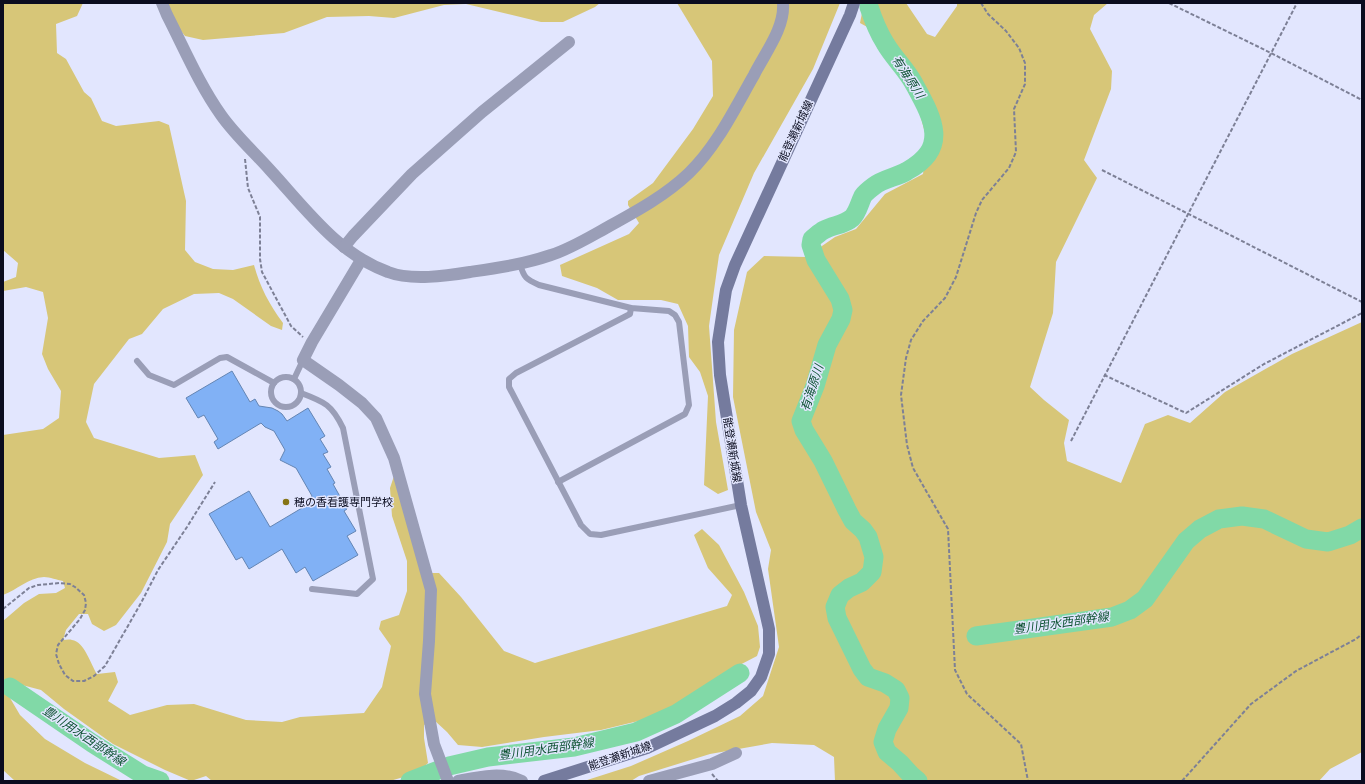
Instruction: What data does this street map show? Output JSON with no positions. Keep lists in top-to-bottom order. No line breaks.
{"streets":{"main road":["能登瀬新城線"]},"water":["有海原川","豊川用水西部幹線"],"places":["穂の香看護専門学校"]}
